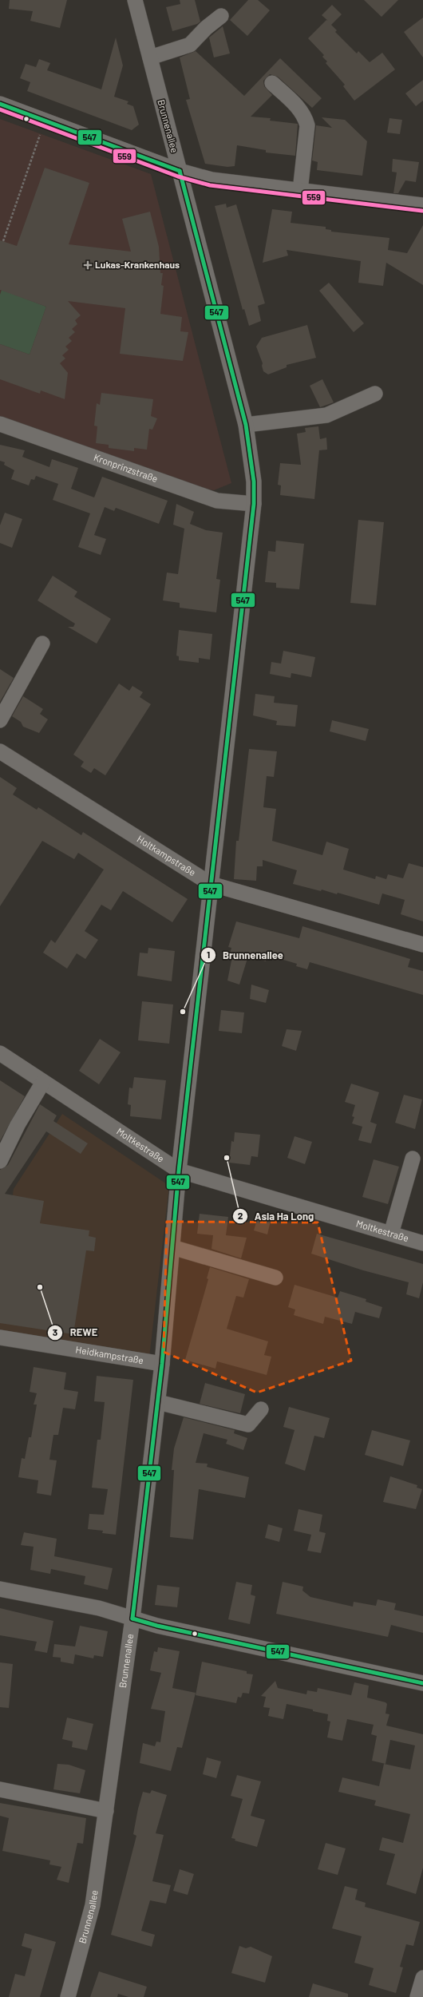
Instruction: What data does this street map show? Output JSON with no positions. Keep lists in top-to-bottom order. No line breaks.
{"streets":{"street":["Brunnenallee","Kronprinzstraße","Holtkampstraße","Moltkestraße","Heidkampstraße"]},"crossings":[["Brunnenallee","Kronprinzstraße"],["Brunnenallee","Holtkampstraße"],["Brunnenallee","Moltkestraße"],["Brunnenallee","Heidkampstraße"]],"places":{"health":["Lukas-Krankenhaus"],"other":["Brunnenallee","Asia Ha Long","REWE"]},"lines":["transit line 547","transit line 559"]}
